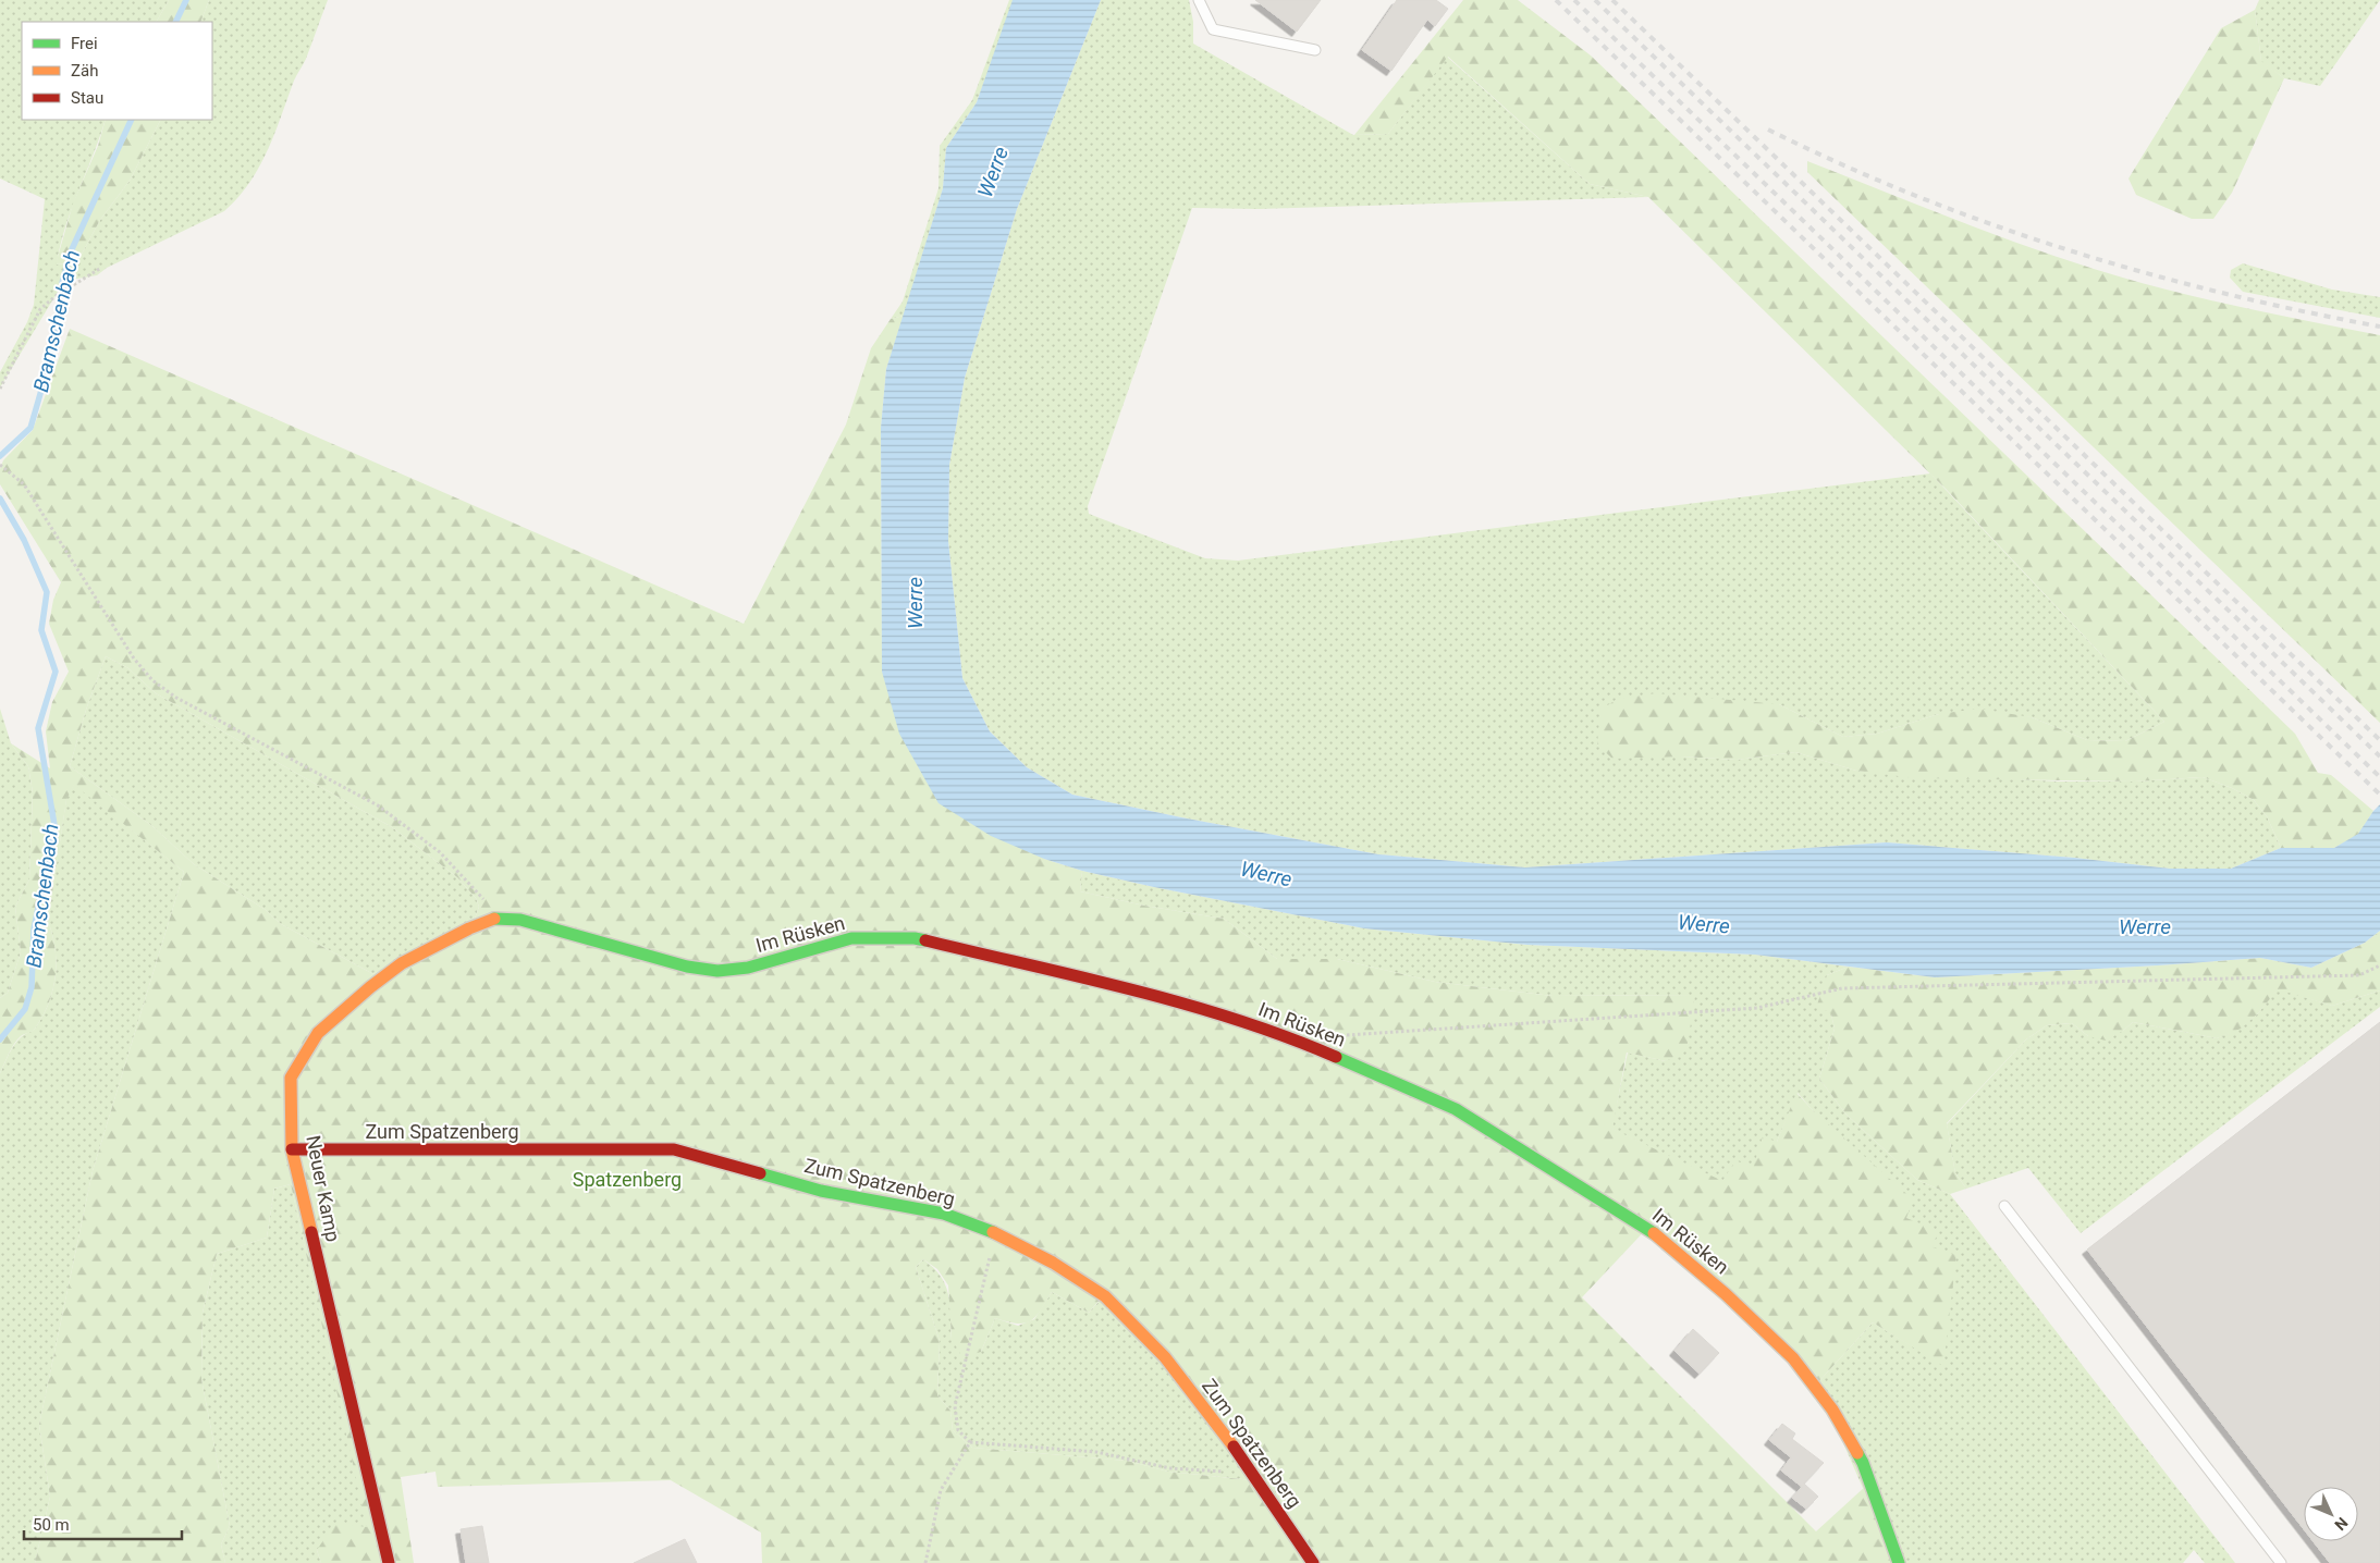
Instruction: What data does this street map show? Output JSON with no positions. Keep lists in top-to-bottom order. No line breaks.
{"streets":{"street":["Im Rüsken","Zum Spatzenberg","Neuer Kamp"]},"crossings":[["Im Rüsken","Neuer Kamp"],["Zum Spatzenberg","Neuer Kamp"]],"water":["Werre","Bramschenbach"],"parks":["Spatzenberg"],"legend":["Frei","Zäh","Stau"],"scale_bar":"50 m","north":"bottom right"}
